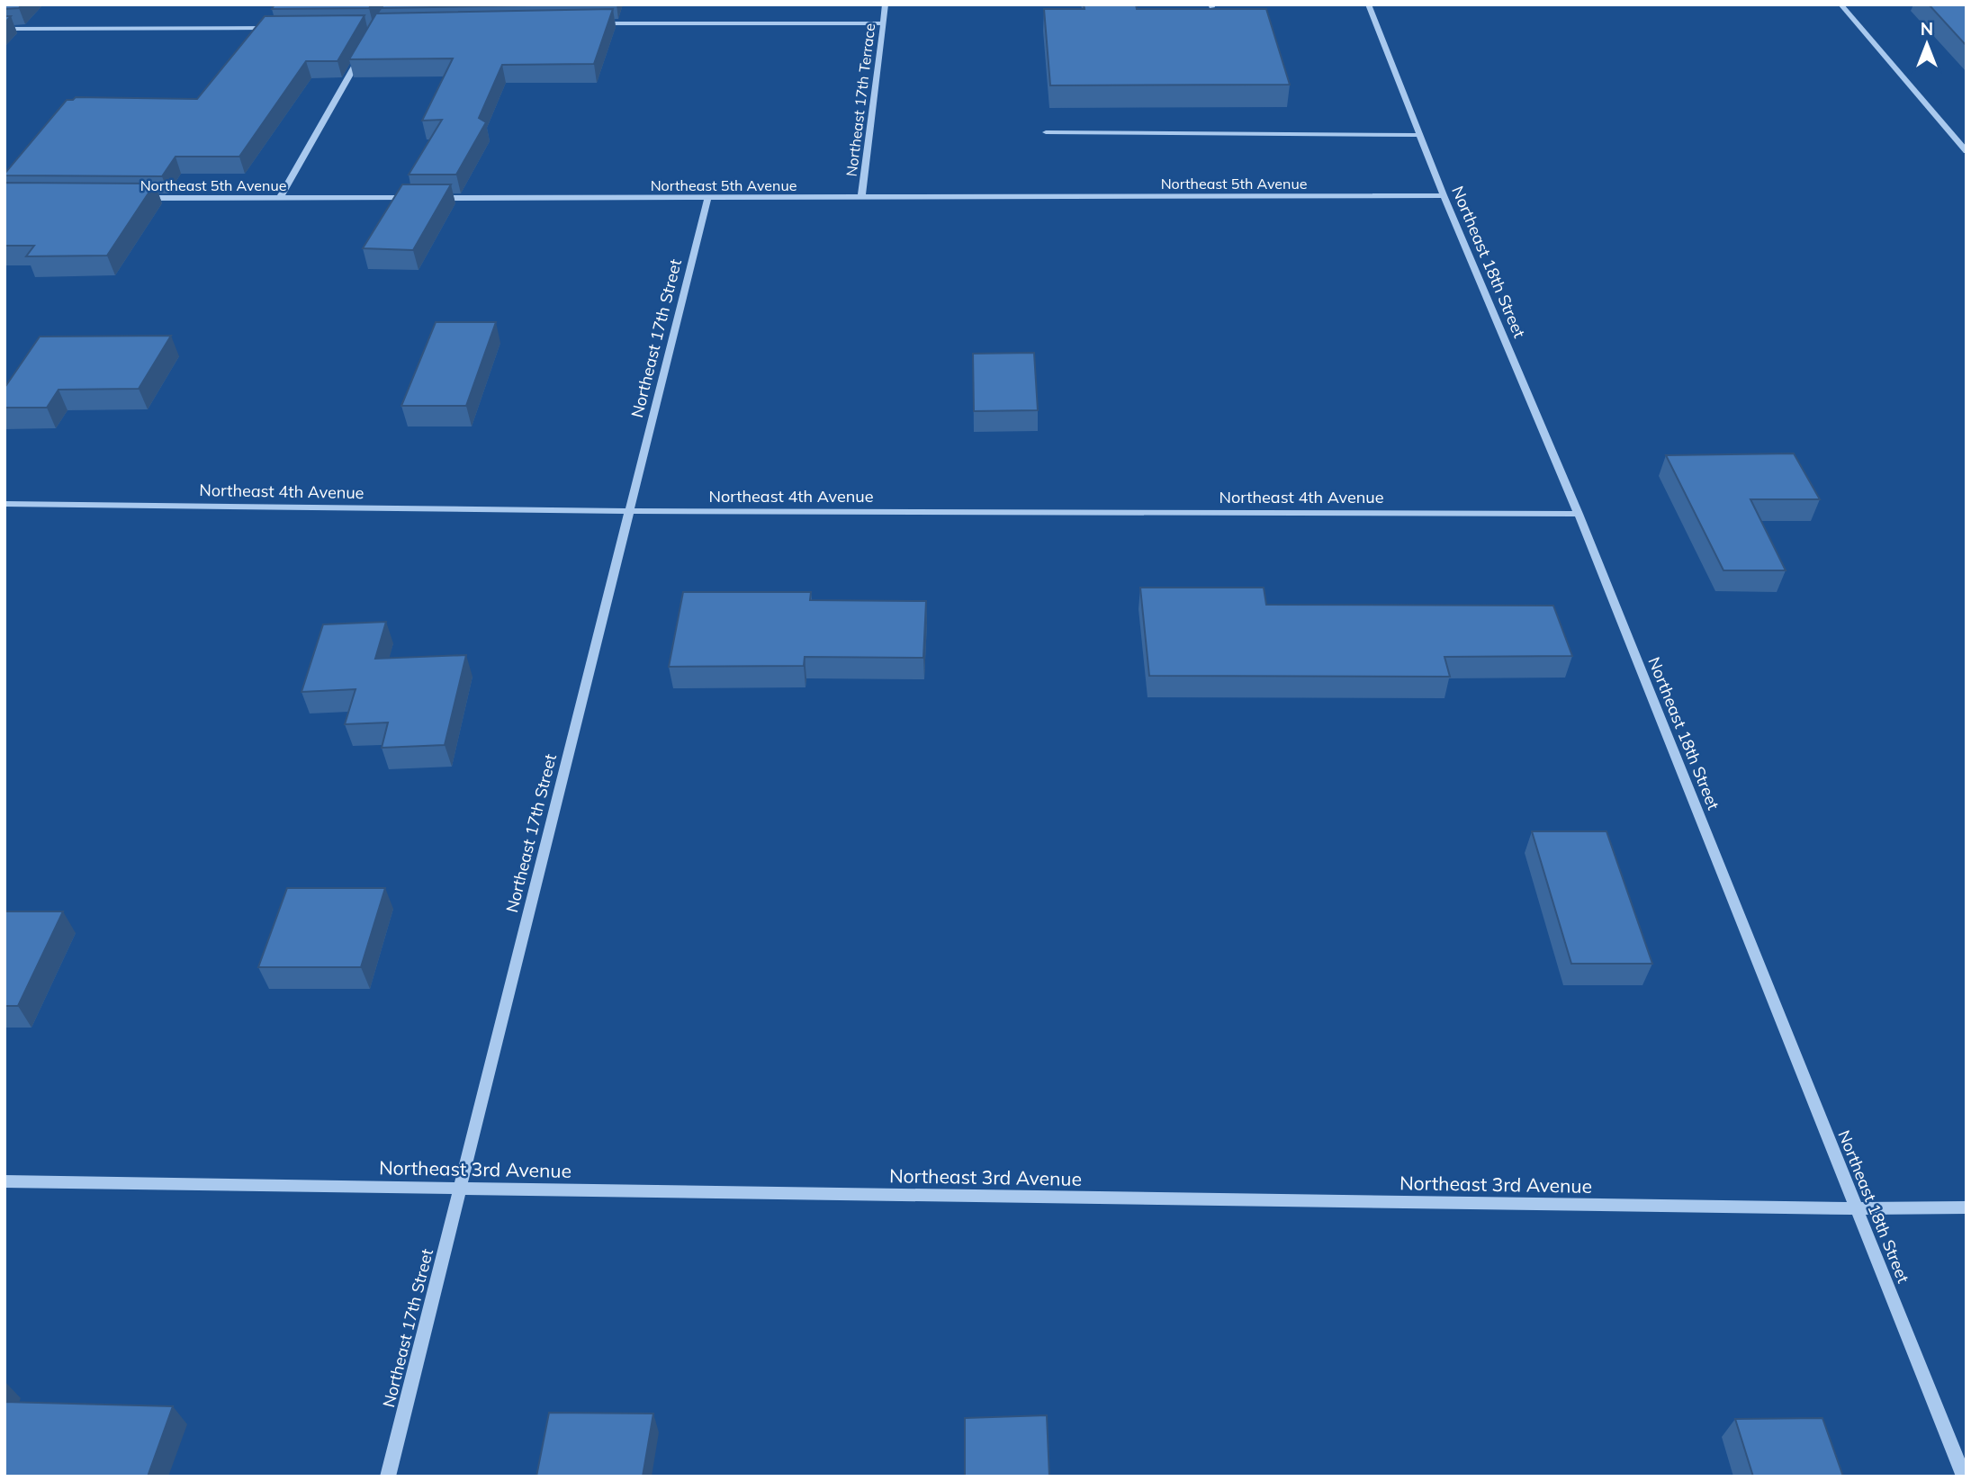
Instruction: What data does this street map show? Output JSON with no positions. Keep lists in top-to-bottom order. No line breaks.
{"streets":{"street":["Northeast 17th Terrace","Northeast 5th Avenue","Northeast 18th Street","Northeast 17th Street","Northeast 4th Avenue","Northeast 3rd Avenue"]},"crossings":[["Northeast 17th Terrace","Northeast 5th Avenue"],["Northeast 5th Avenue","Northeast 18th Street"],["Northeast 5th Avenue","Northeast 17th Street"],["Northeast 18th Street","Northeast 4th Avenue"],["Northeast 18th Street","Northeast 3rd Avenue"],["Northeast 17th Street","Northeast 4th Avenue"],["Northeast 17th Street","Northeast 3rd Avenue"]],"north":"top"}
